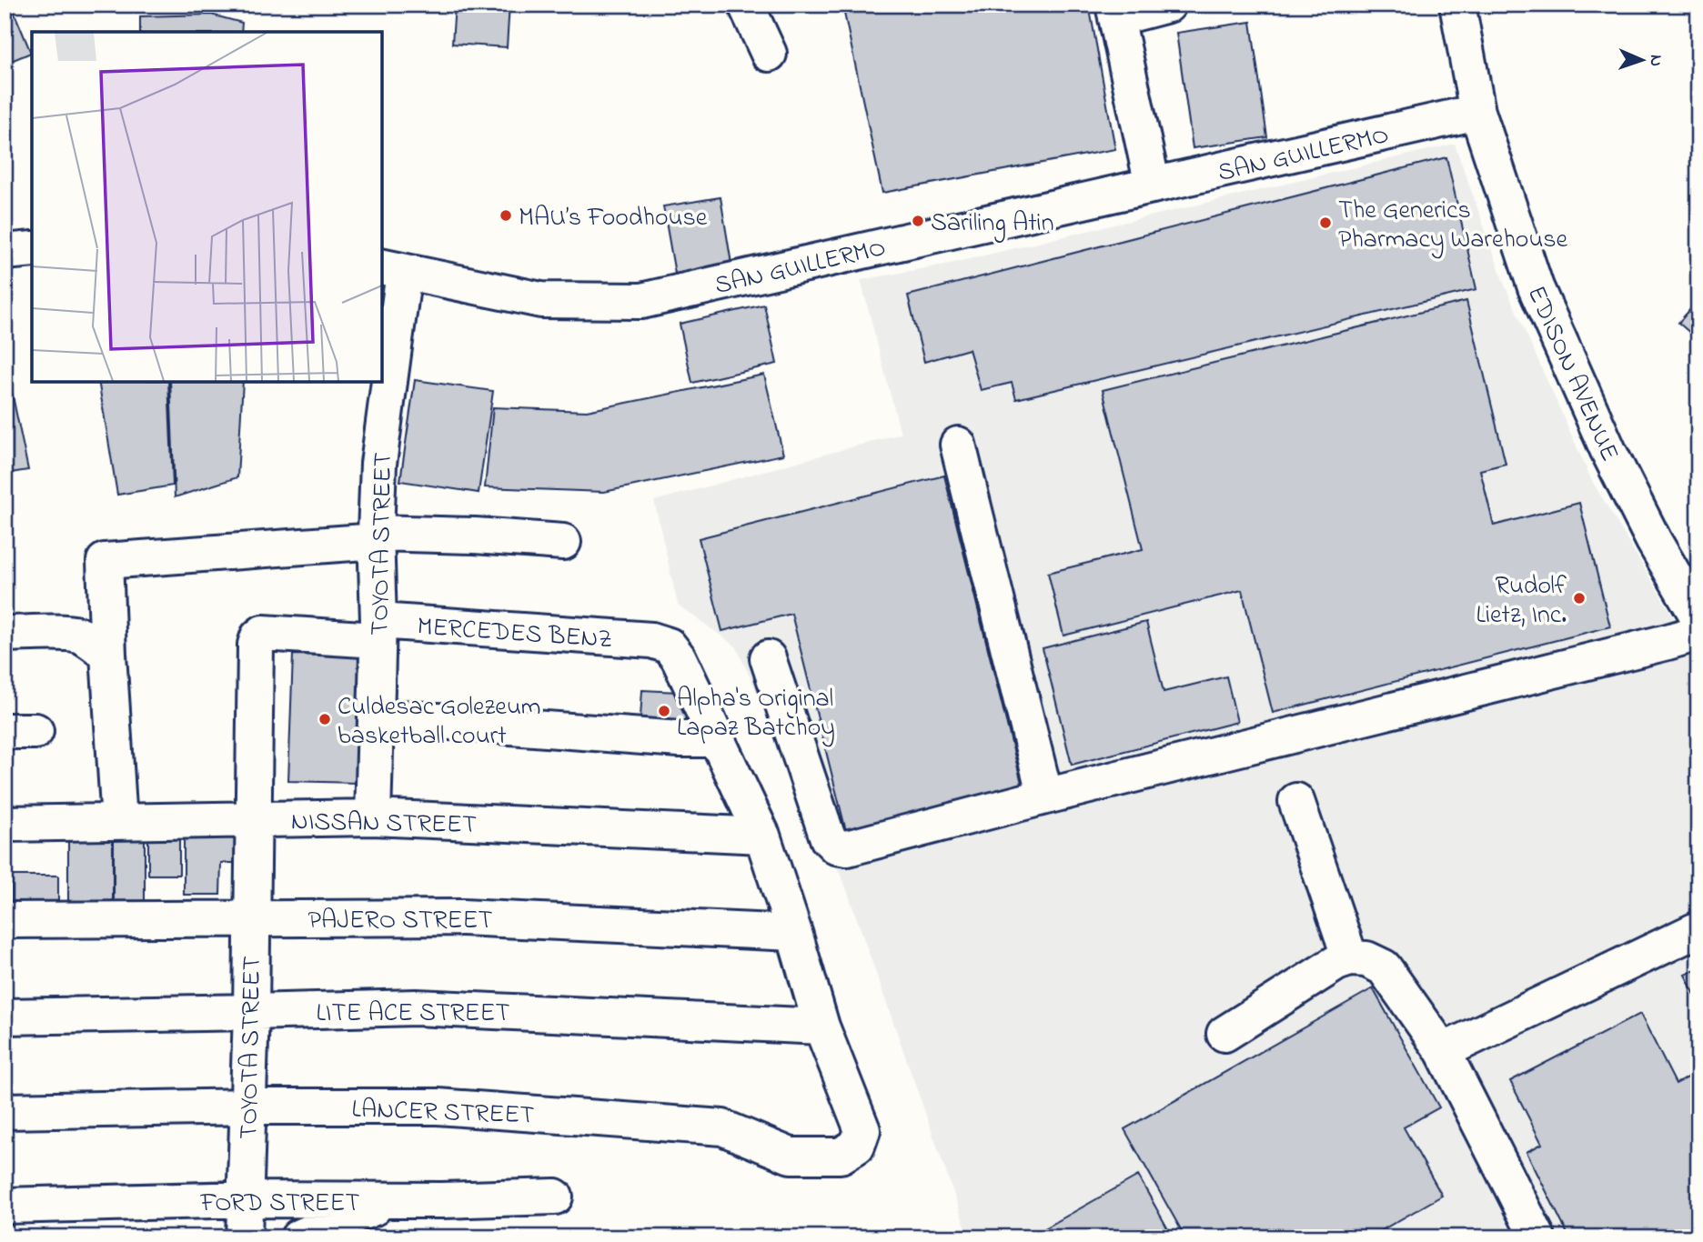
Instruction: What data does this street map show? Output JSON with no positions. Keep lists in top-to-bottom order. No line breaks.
{"streets":{"street":["SAN GUILLERMO","EDISON AVENUE","TOYOTA STREET","MERCEDES BENZ","NISSAN STREET","PAJERO STREET","LITE ACE STREET","LANCER STREET","FORD STREET"]},"crossings":[["SAN GUILLERMO","EDISON AVENUE"],["SAN GUILLERMO","TOYOTA STREET"],["TOYOTA STREET","MERCEDES BENZ"],["TOYOTA STREET","NISSAN STREET"],["TOYOTA STREET","PAJERO STREET"],["TOYOTA STREET","LITE ACE STREET"],["TOYOTA STREET","LANCER STREET"],["TOYOTA STREET","FORD STREET"],["MERCEDES BENZ","NISSAN STREET"],["LITE ACE STREET","LANCER STREET"]],"places":["MAU’s Foodhouse","Sariling Atin","The Generics Pharmacy Warehouse","Rudolf Lietz, Inc.","Alpha's Original Lapaz Batchoy","Culdesac Golezeum basketball court"],"north":"right"}
